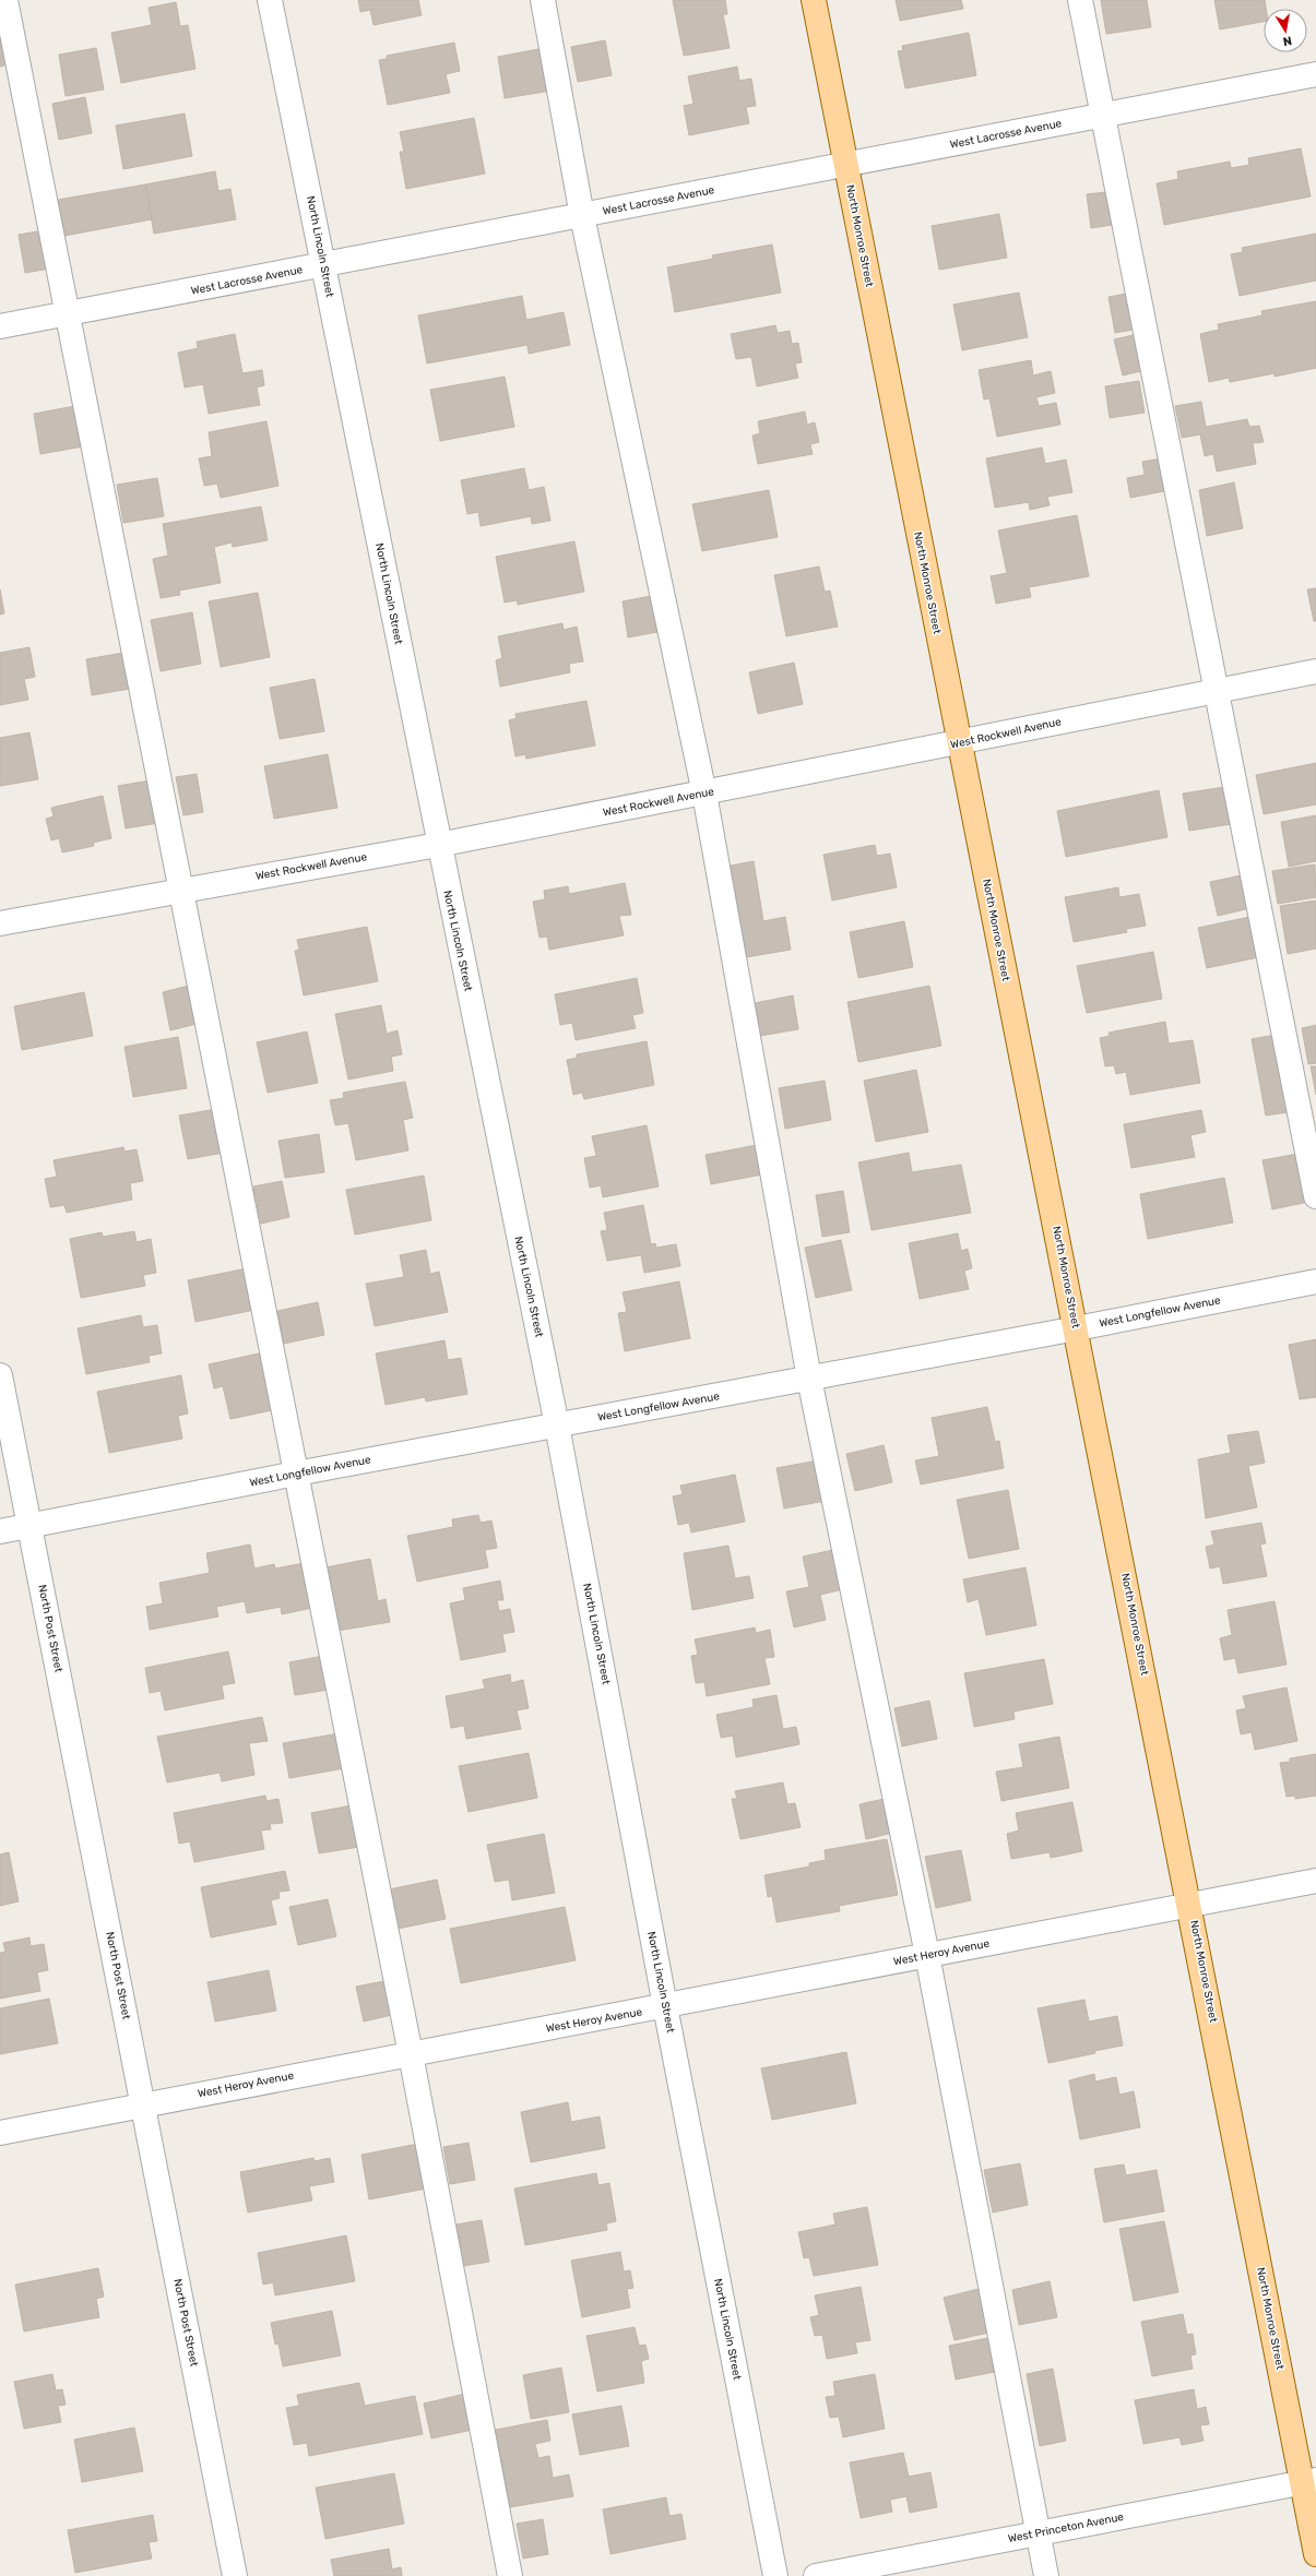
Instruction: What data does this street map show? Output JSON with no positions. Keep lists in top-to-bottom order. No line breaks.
{"streets":{"main road":["North Monroe Street"],"street":["West Lacrosse Avenue","North Lincoln Street","West Rockwell Avenue","West Longfellow Avenue","North Post Street","West Heroy Avenue","West Princeton Avenue"]},"crossings":[["West Lacrosse Avenue","North Monroe Street"],["West Lacrosse Avenue","North Lincoln Street"],["North Monroe Street","West Rockwell Avenue"],["North Monroe Street","West Longfellow Avenue"],["North Monroe Street","West Heroy Avenue"],["North Monroe Street","West Princeton Avenue"],["North Lincoln Street","West Rockwell Avenue"],["North Lincoln Street","West Longfellow Avenue"],["North Lincoln Street","West Heroy Avenue"],["West Longfellow Avenue","North Post Street"],["North Post Street","West Heroy Avenue"]],"north":"bottom"}
